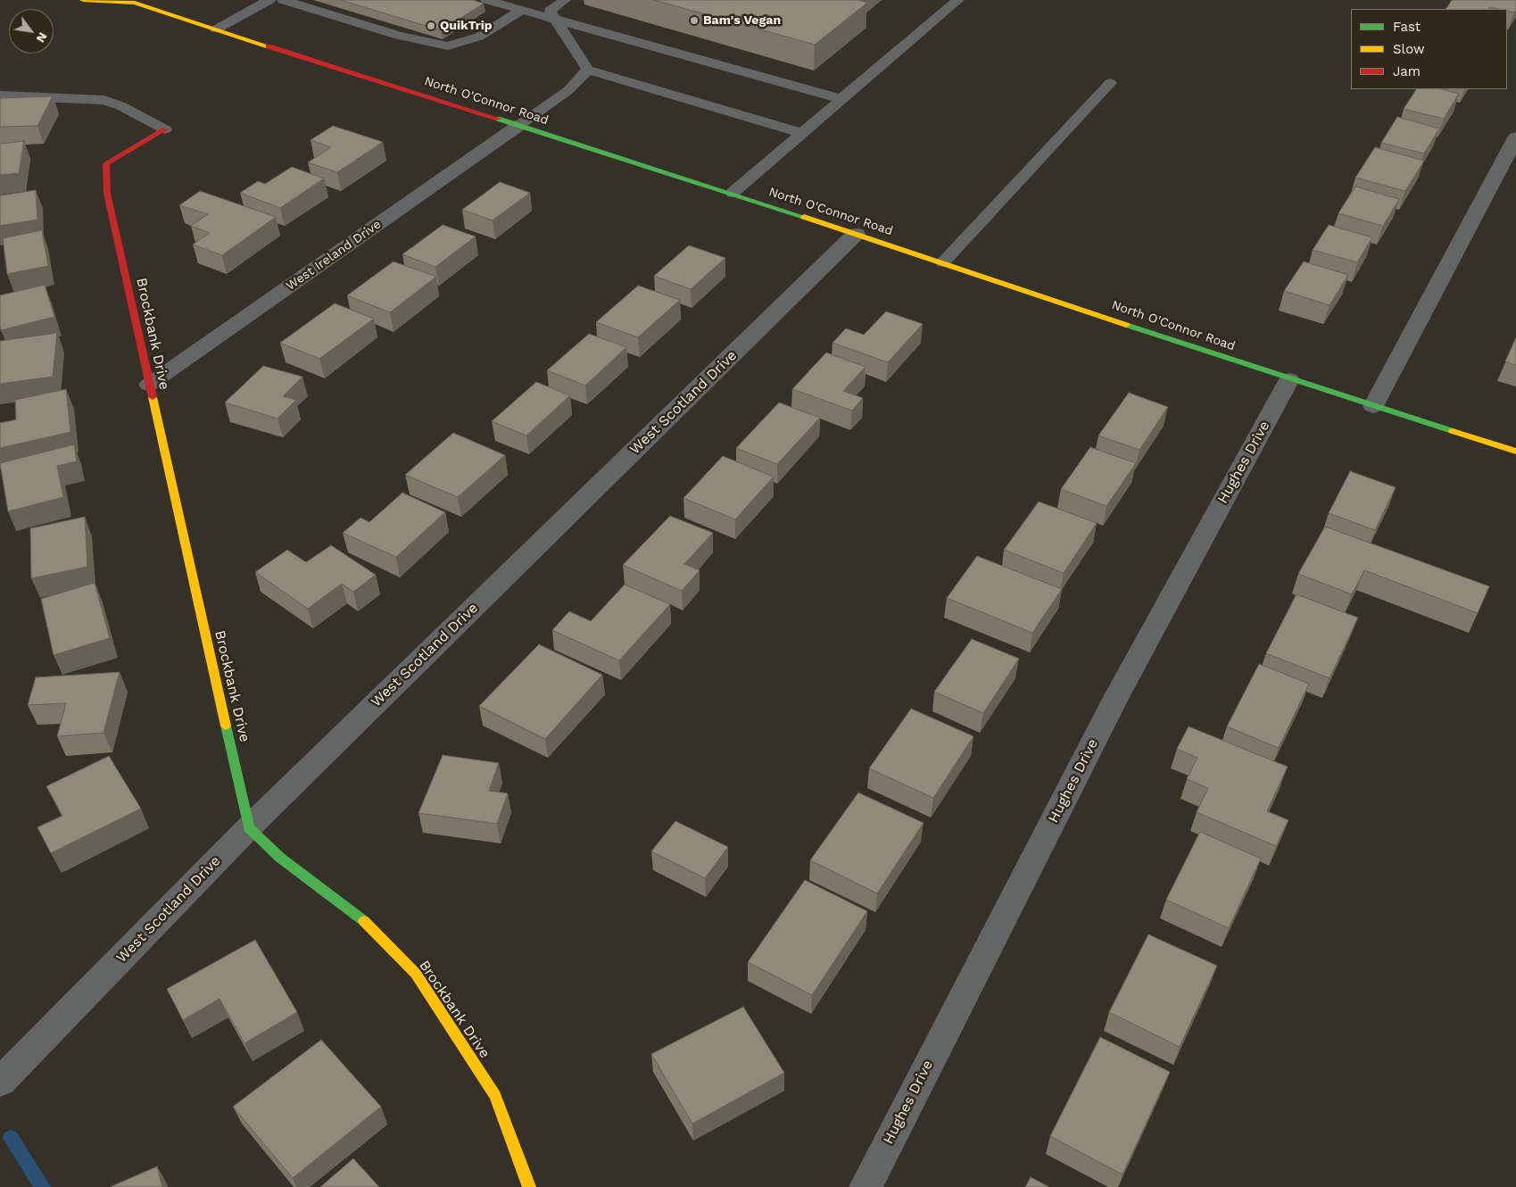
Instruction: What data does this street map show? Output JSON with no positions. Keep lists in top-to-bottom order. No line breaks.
{"streets":{"main road":["North O'Connor Road","Brockbank Drive"],"street":["West Ireland Drive","West Scotland Drive","Hughes Drive"]},"crossings":[["North O'Connor Road","West Ireland Drive"],["North O'Connor Road","West Scotland Drive"],["North O'Connor Road","Hughes Drive"],["West Ireland Drive","Brockbank Drive"],["Brockbank Drive","West Scotland Drive"]],"places":["Bam's Vegan","QuikTrip"],"legend":["Fast","Slow","Jam"],"north":"bottom right"}
